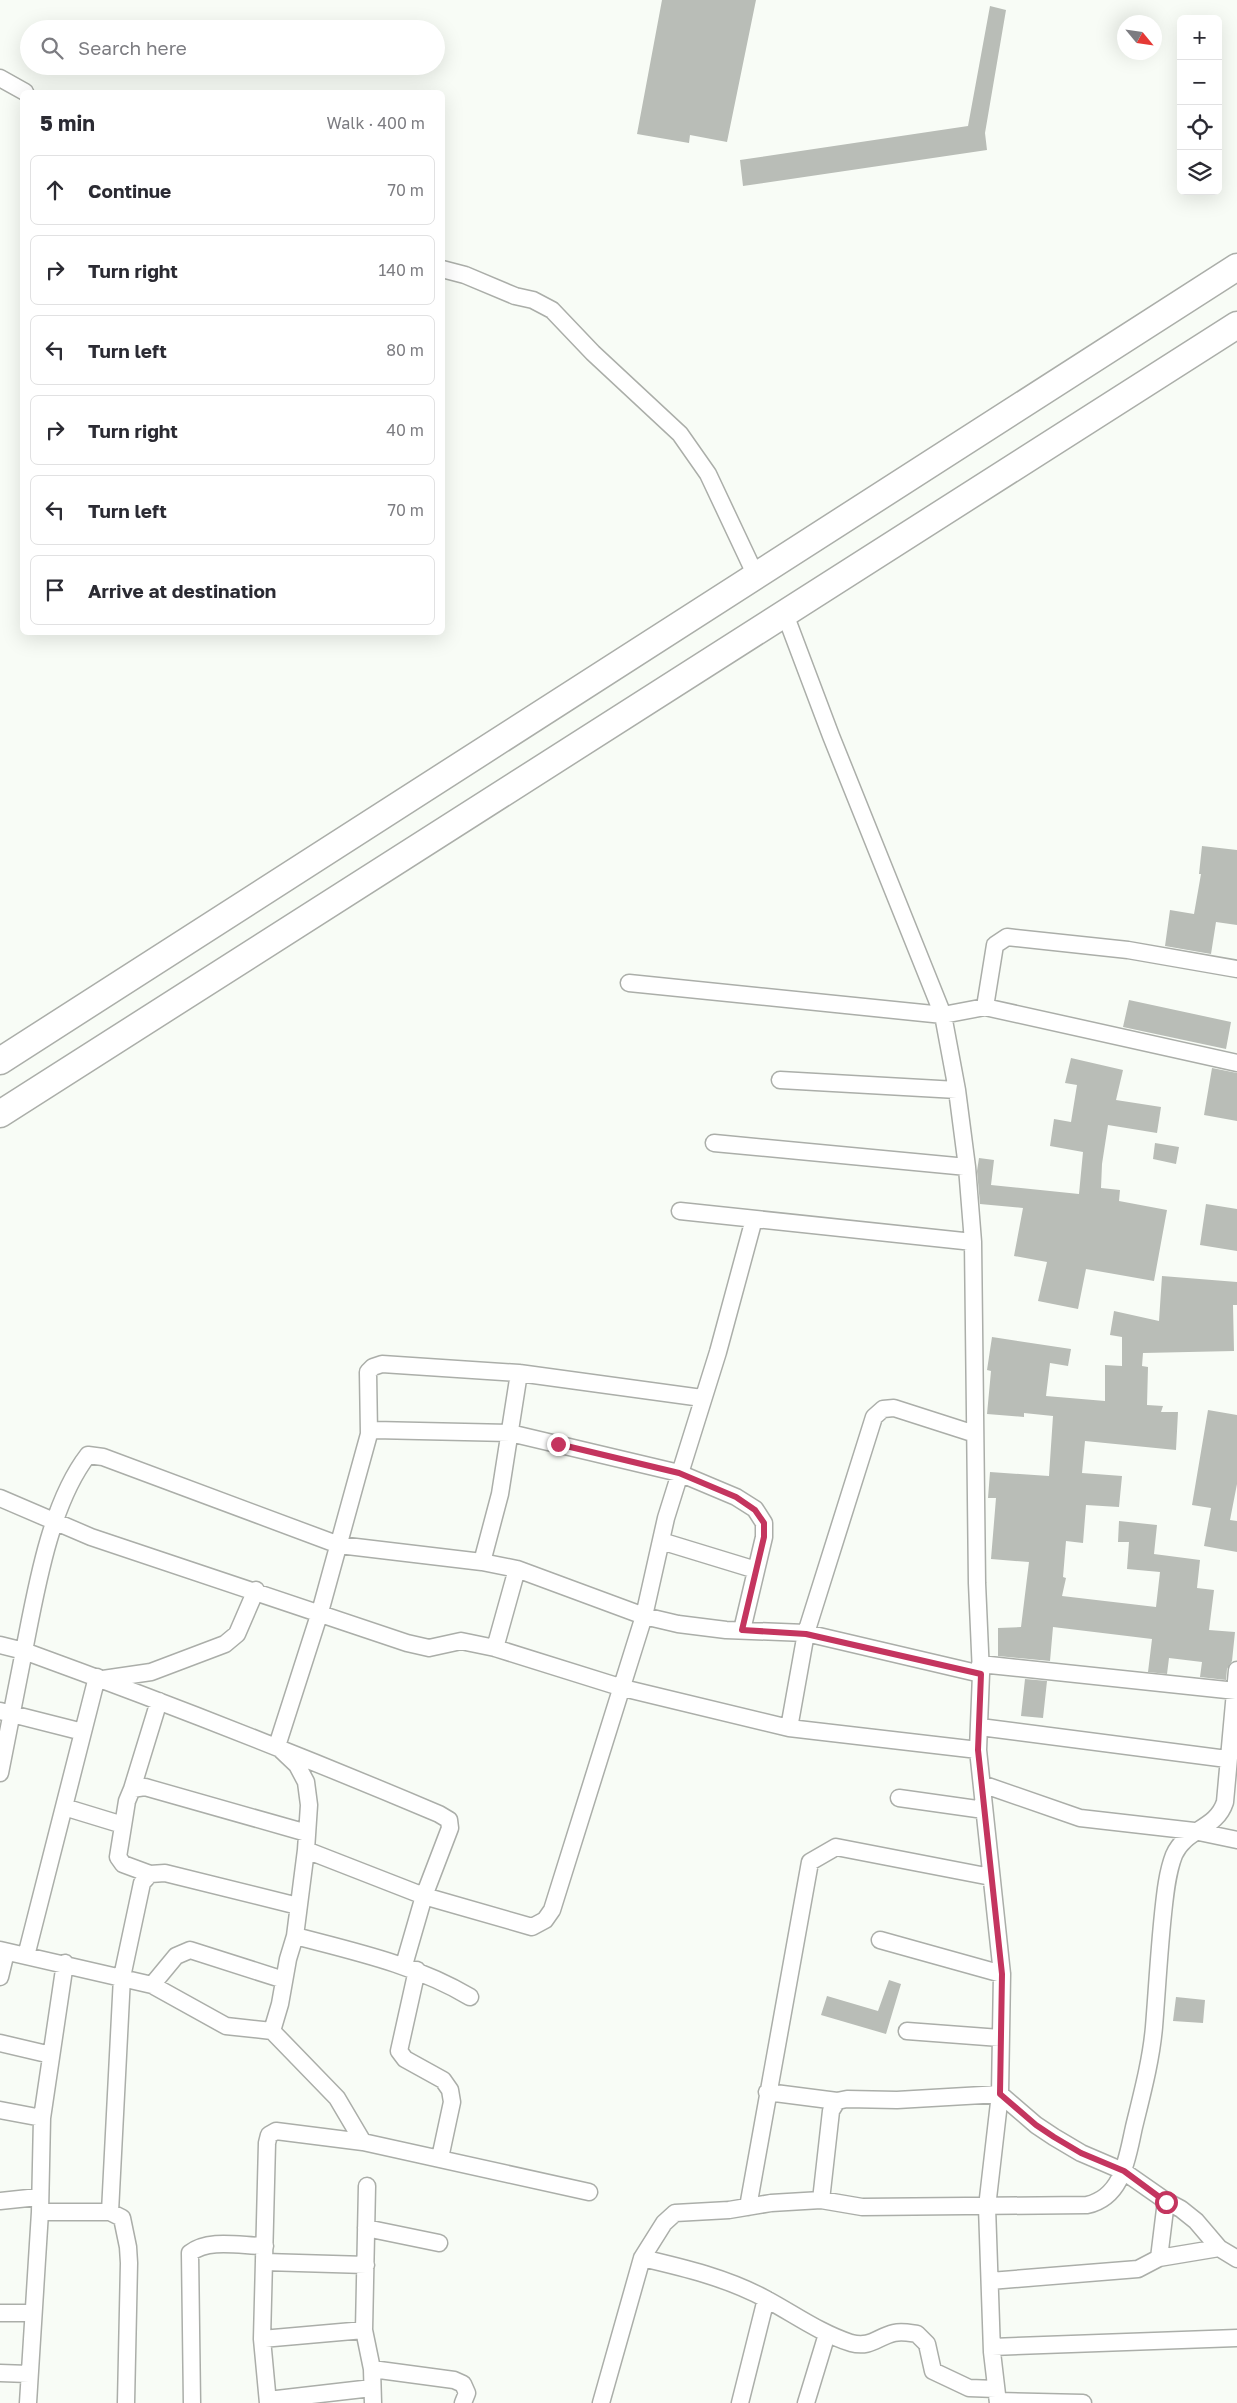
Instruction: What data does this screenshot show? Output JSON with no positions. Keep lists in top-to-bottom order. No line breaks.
{"north":"bottom right","page":{"map_buttons":["+","−"],"search":"Search here","heading":["5 min","Walk · 400 m"],"list":[["Continue","70 m"],["Turn right","140 m"],["Turn left","80 m"],["Turn right","40 m"],["Turn left","70 m"],"Arrive at destination"]}}
